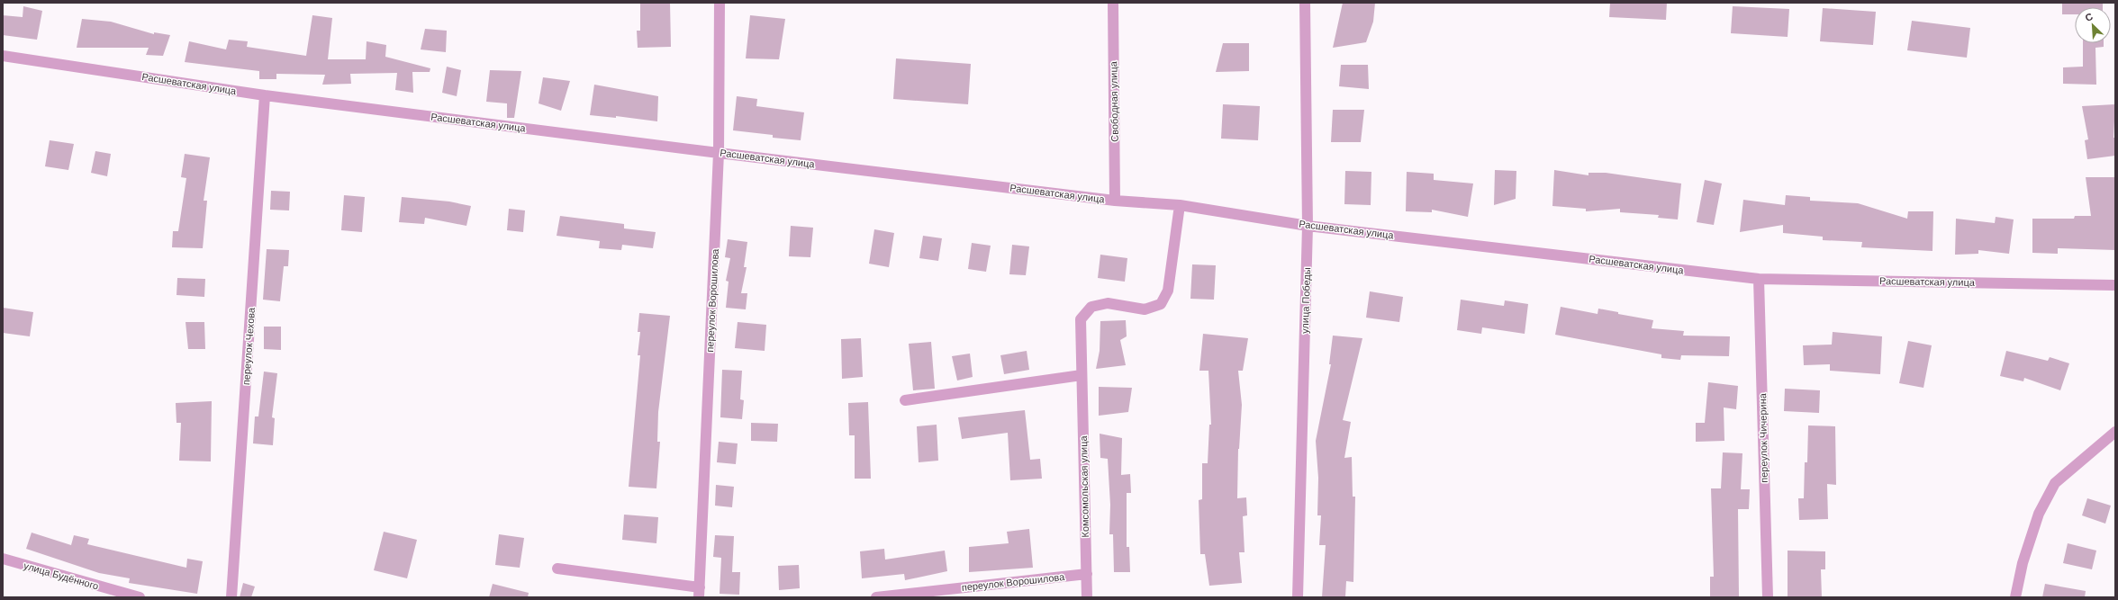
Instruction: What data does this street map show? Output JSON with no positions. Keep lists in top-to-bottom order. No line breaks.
{"streets":{"street":["Расшеватская улица","Свободная улица","переулок Ворошилова","улица Победы","переулок Чехова","переулок Чичерина","Комсомольская улица","улица Будённого"]},"crossings":[["Расшеватская улица","Свободная улица"],["Расшеватская улица","переулок Ворошилова"],["Расшеватская улица","улица Победы"],["Расшеватская улица","переулок Чехова"],["Расшеватская улица","переулок Чичерина"],["Расшеватская улица","Комсомольская улица"],["переулок Ворошилова","Комсомольская улица"]],"north":"top left"}
